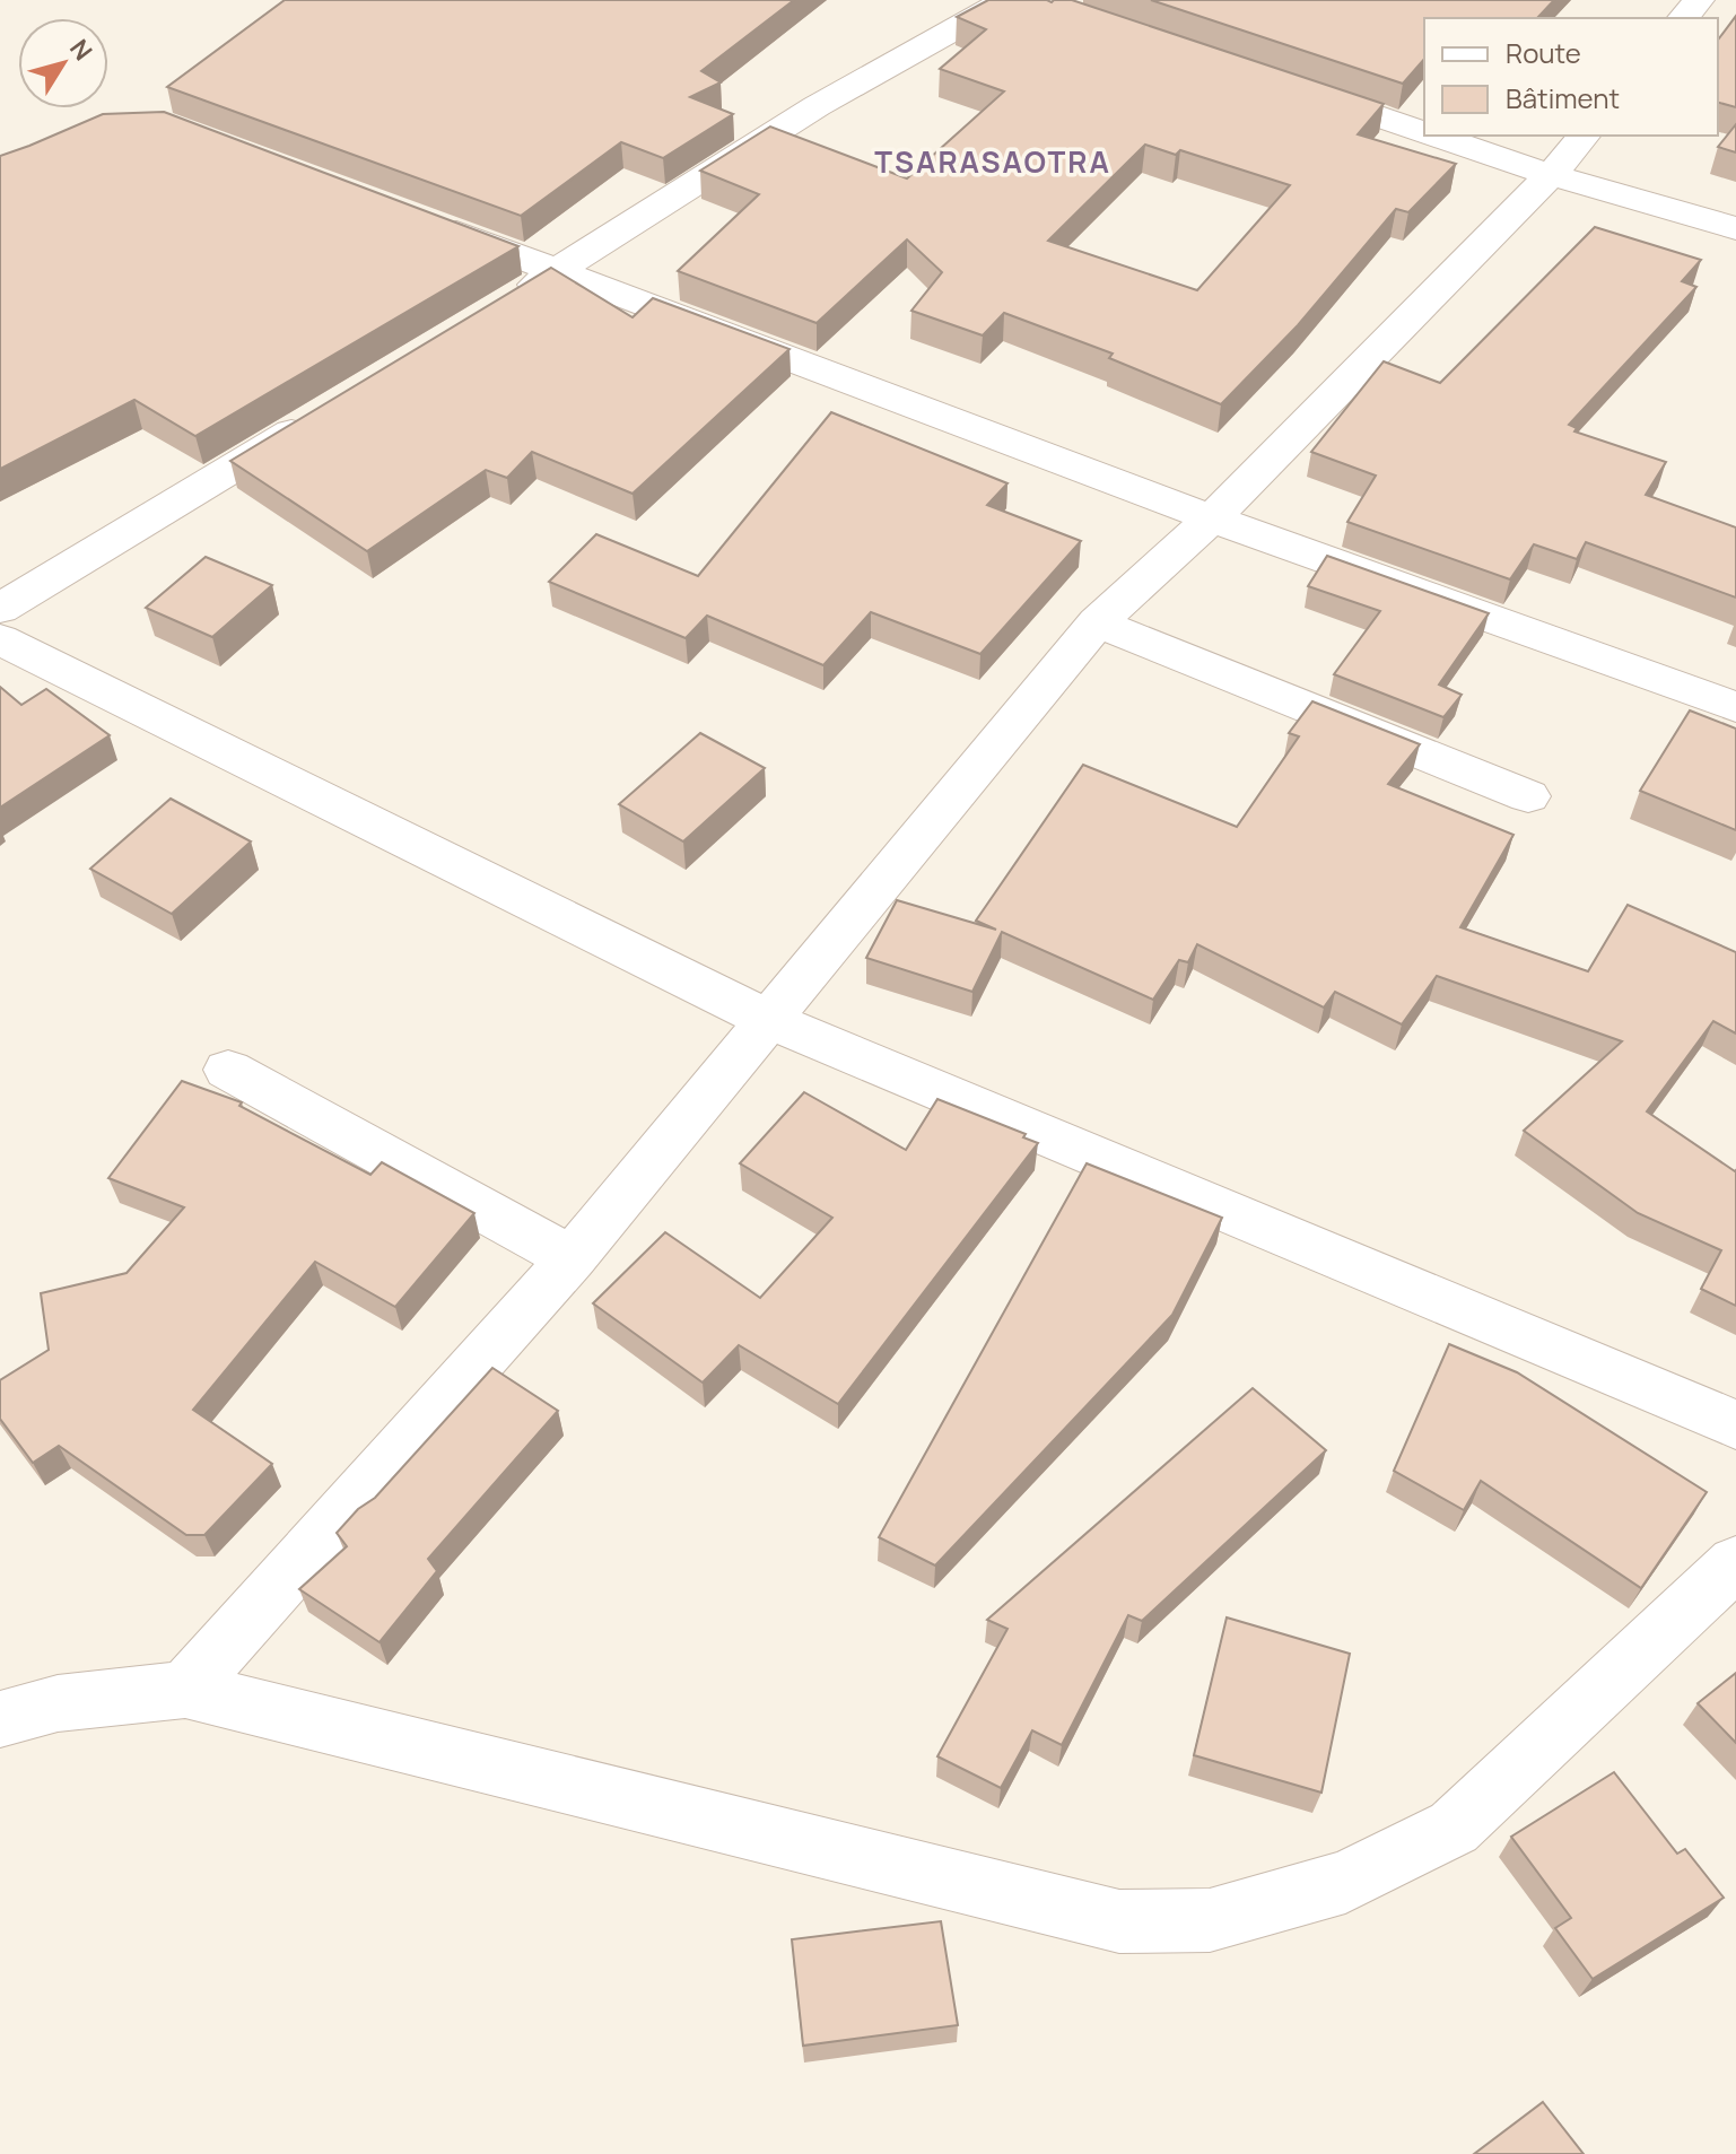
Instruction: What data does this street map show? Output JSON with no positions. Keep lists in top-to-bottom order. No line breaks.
{"districts":["TSARASAOTRA"],"legend":["Route","Bâtiment"],"north":"top right"}
